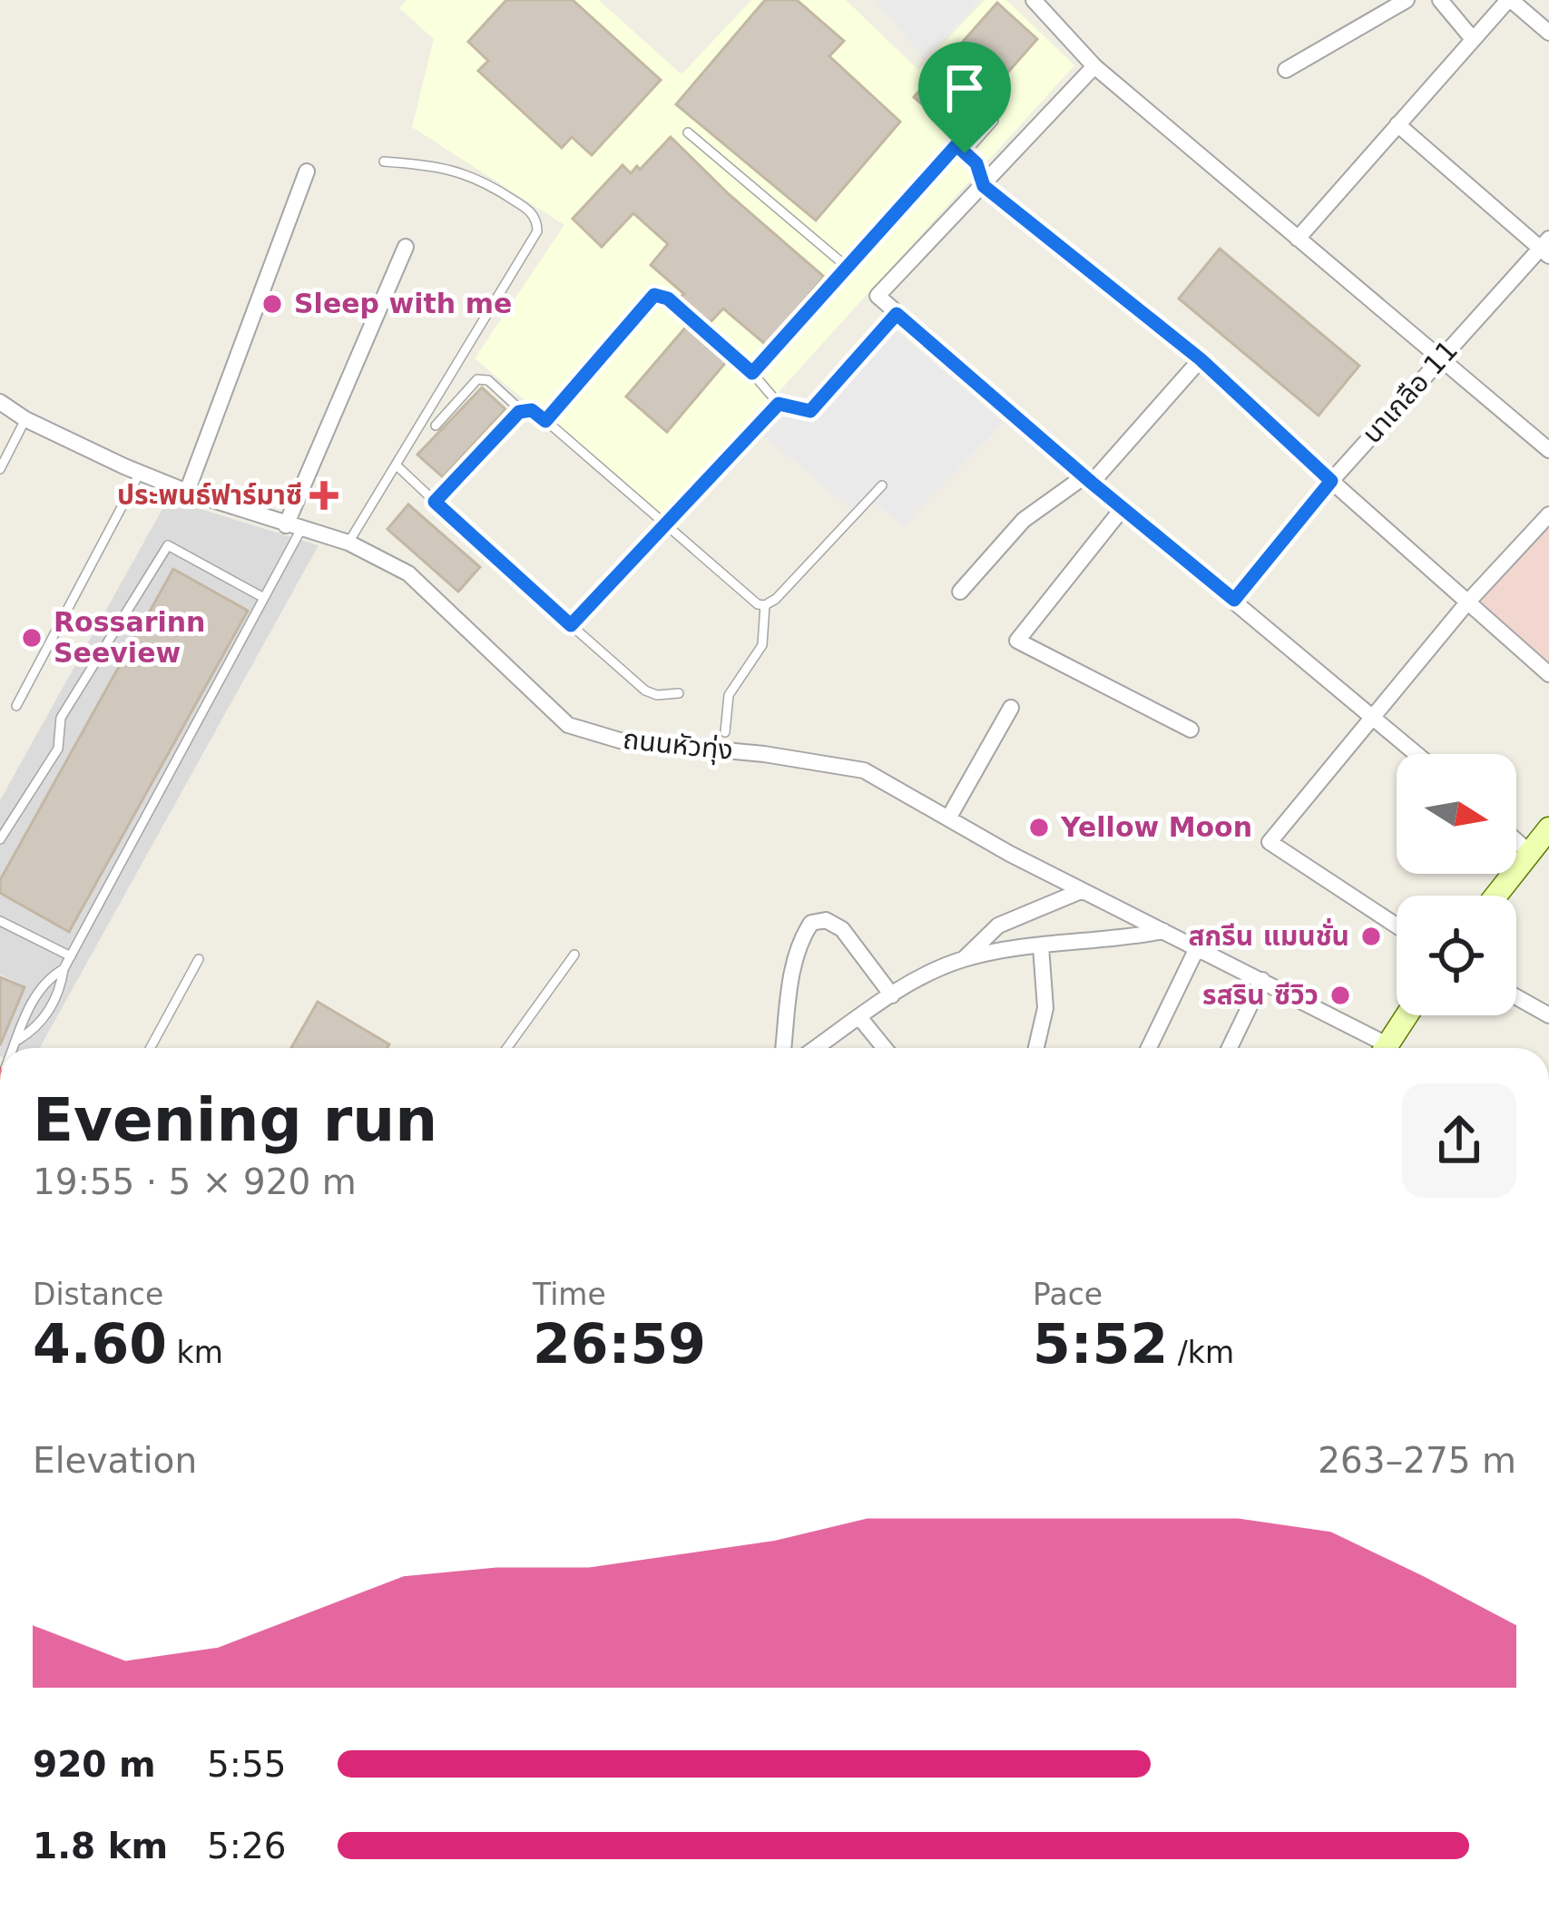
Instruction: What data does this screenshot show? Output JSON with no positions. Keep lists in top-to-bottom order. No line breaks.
{"streets":{"street":["นาเกลือ 11","ถนนหัวทุ่ง"]},"places":{"other":["Sleep with me","Rossarinn Seeview","Yellow Moon","สกรีน แมนชั่น","รสริน ซีวิว"],"health":["ประพนธ์ฟาร์มาซี"]},"north":"right","page":{"heading":["Evening run","19:55 · 5 × 920 m"],"stats":[["Distance","4.60 km"],["Time","26:59"],["Pace","5:52 /km"]],"chart":["Elevation","263–275 m"],"list":[{"name":"920 m","note":"5:55"},{"name":"1.8 km","note":"5:26"}]}}
